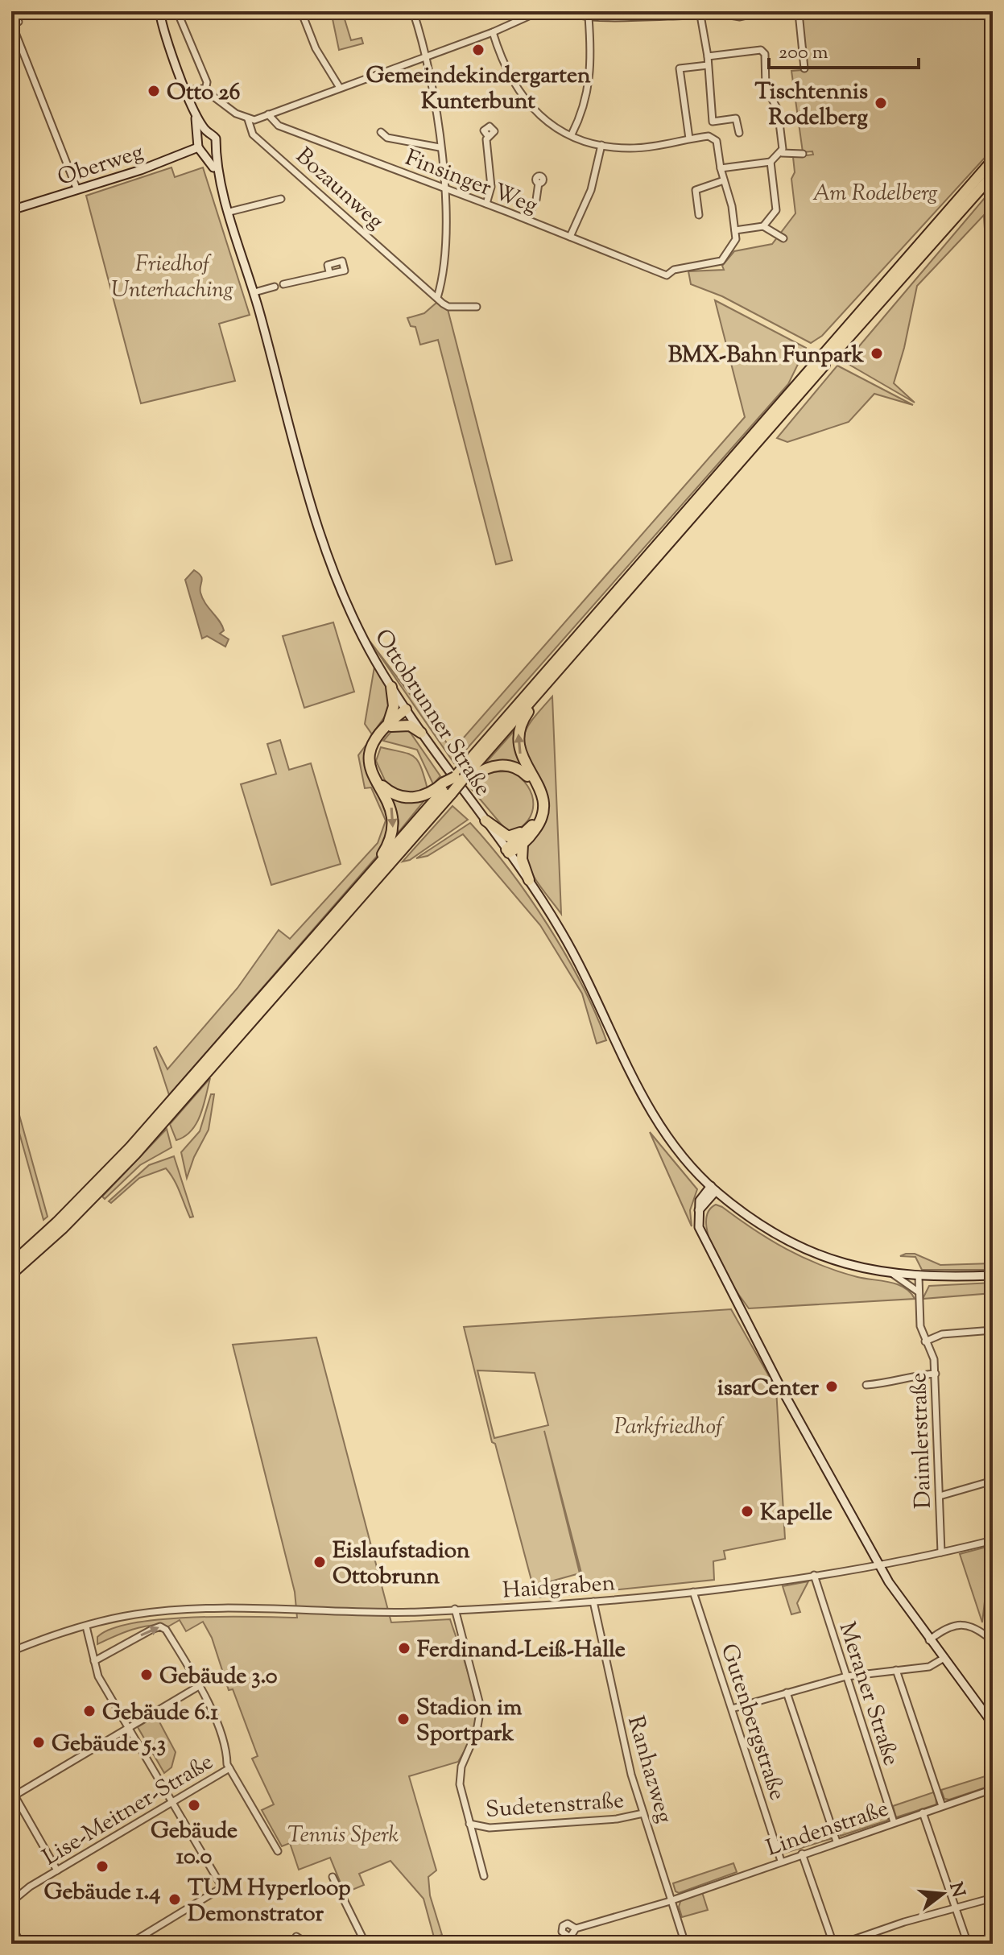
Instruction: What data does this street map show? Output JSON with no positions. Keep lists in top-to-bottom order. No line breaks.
{"streets":{"main road":["Oberweg","Ottobrunner Straße"],"street":["Finsinger Weg","Bozaunweg","Daimlerstraße","Haidgraben","Meraner Straße","Gutenbergstraße","Ranhazweg","Sudetenstraße","Lise-Meitner-Straße","Lindenstraße"]},"crossings":[["Oberweg","Ottobrunner Straße"],["Ottobrunner Straße","Daimlerstraße"],["Daimlerstraße","Haidgraben"],["Haidgraben","Meraner Straße"],["Haidgraben","Gutenbergstraße"],["Haidgraben","Ranhazweg"],["Meraner Straße","Lindenstraße"],["Gutenbergstraße","Lindenstraße"],["Ranhazweg","Sudetenstraße"],["Ranhazweg","Lindenstraße"]],"parks":["Am Rodelberg","Friedhof Unterhaching","Parkfriedhof","Tennis Sperk"],"places":["Gemeindekindergarten Kunterbunt","Otto 26","Tischtennis Rodelberg","BMX-Bahn Funpark","isarCenter","Kapelle","Eislaufstadion Ottobrunn","Ferdinand-Leiß-Halle","Gebäude 3.0","Gebäude 6.1","Stadion im Sportpark","Gebäude 5.3","Gebäude 10.0","Gebäude 1.4","TUM Hyperloop Demonstrator"],"scale_bar":"200 m","north":"right"}
